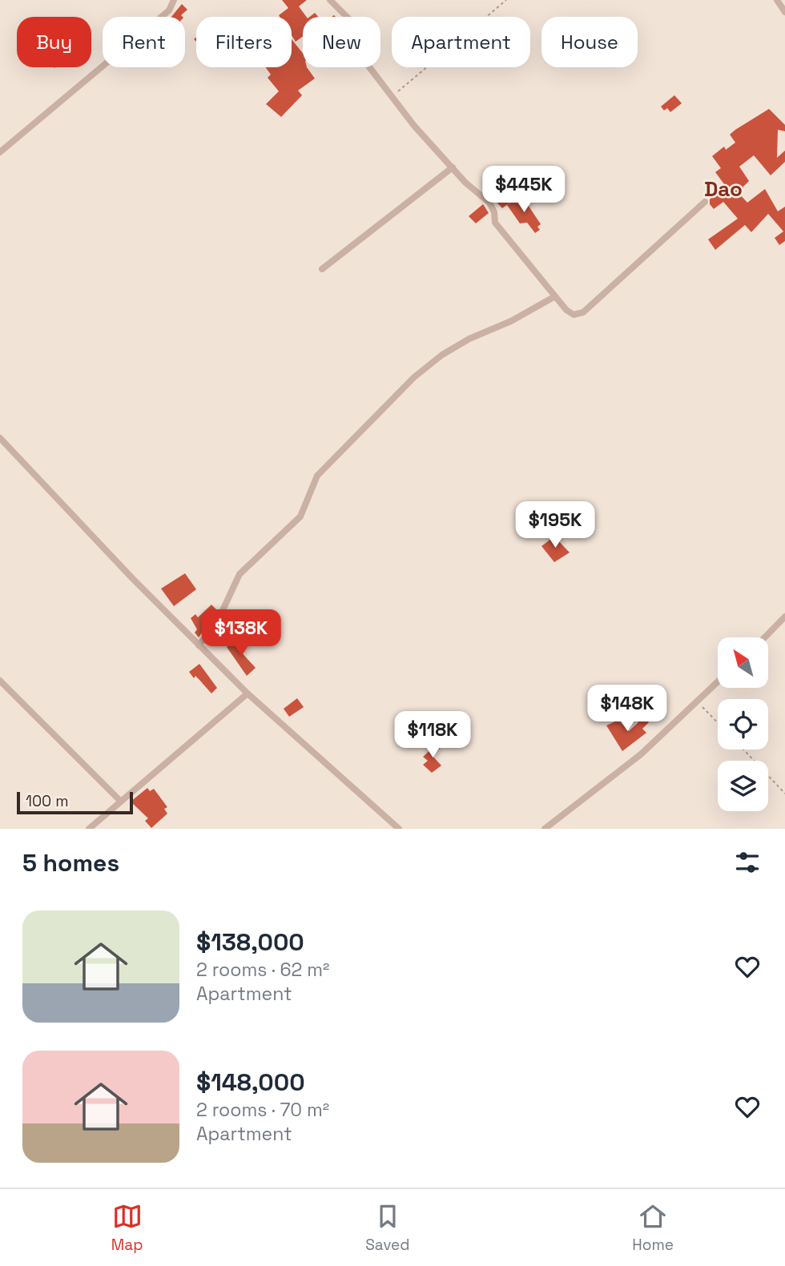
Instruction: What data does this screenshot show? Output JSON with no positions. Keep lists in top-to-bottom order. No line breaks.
{"districts":["Dao"],"scale_bar":"100 m","north":"top left","page":{"chip":["Buy","Rent","Filters","New","Apartment","House"],"price":["$445K","$195K","$138K","$148K","$118K"],"scale":"100 m","heading":"5 homes","list":[{"name":"$138,000","note":"2 rooms · 62 m² · Apartment"},{"name":"$148,000","note":"2 rooms · 70 m² · Apartment"}],"tabs":["Map","Saved","Home"]}}
